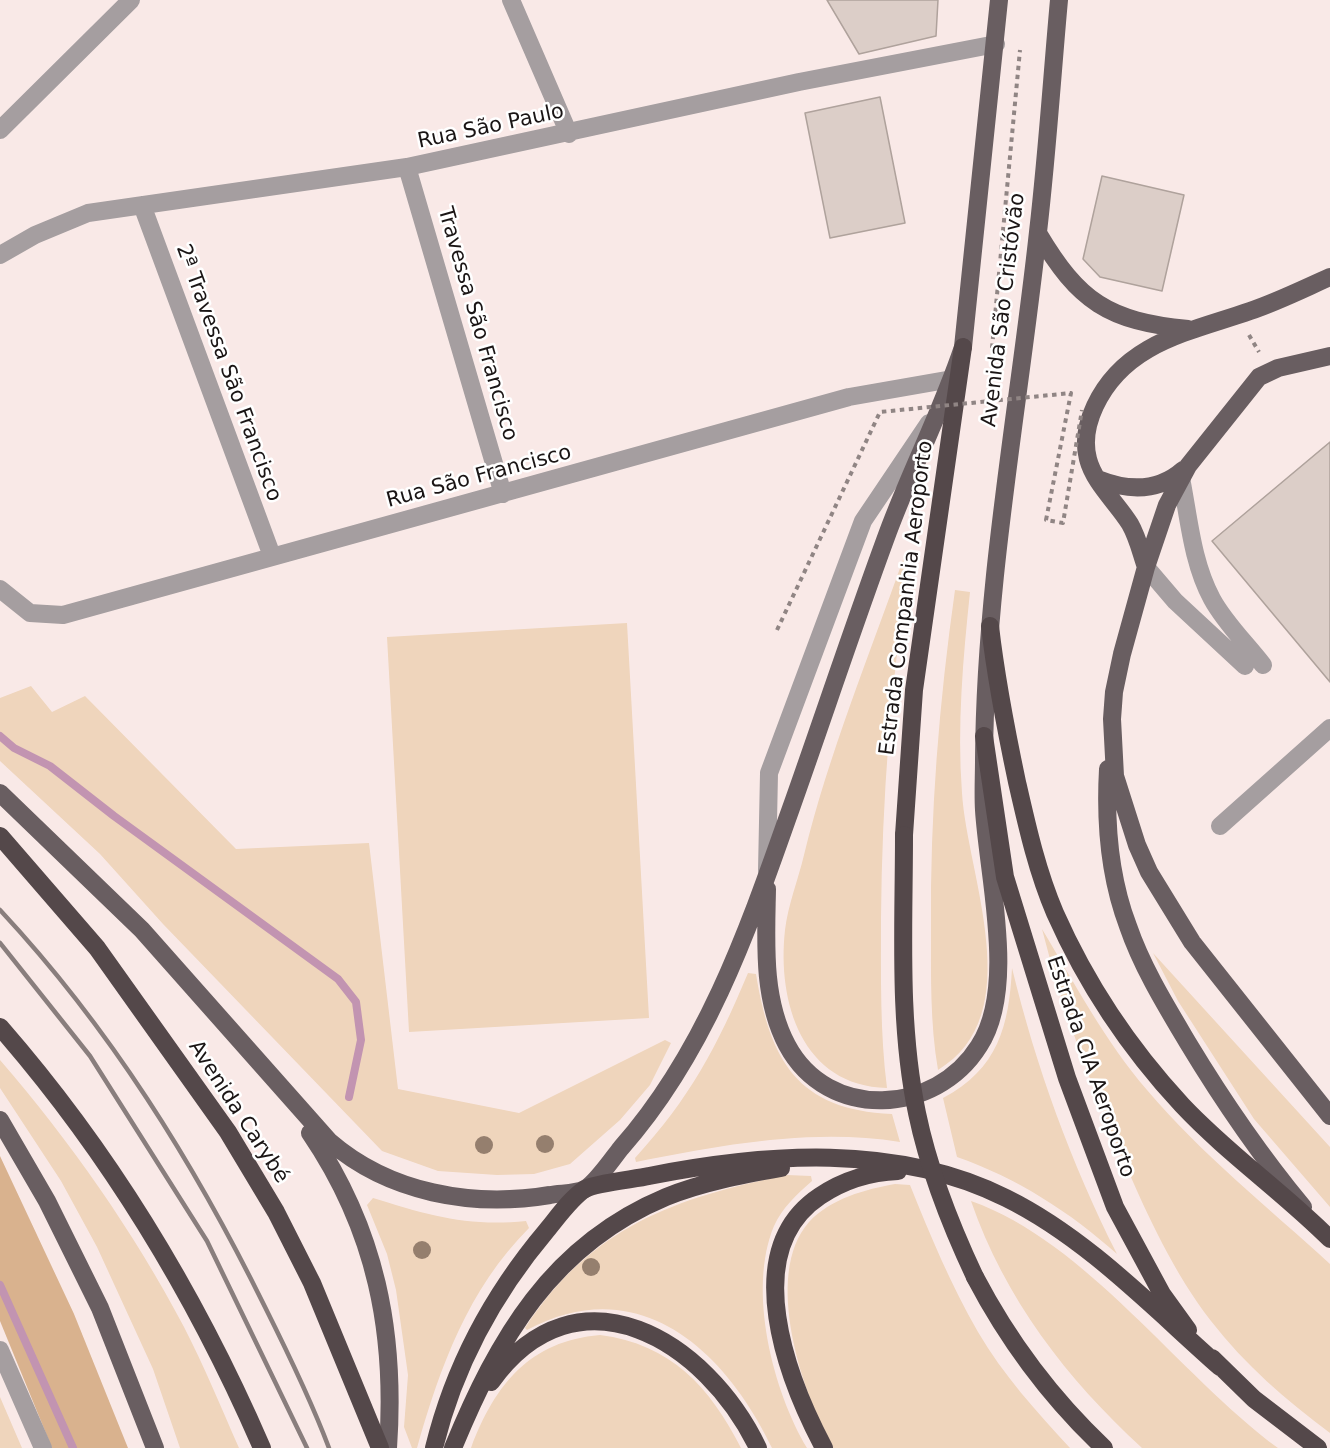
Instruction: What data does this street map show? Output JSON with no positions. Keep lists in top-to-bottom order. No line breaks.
{"streets":{"highway":["Estrada Companhia Aeroporto","Estrada CIA Aeroporto","Avenida Carybé"],"main road":["Avenida São Cristóvão"],"street":["Rua São Paulo","Travessa São Francisco","2ª Travessa São Francisco","Rua São Francisco"]},"crossings":[["Rua São Paulo","Avenida São Cristóvão"],["Rua São Paulo","Travessa São Francisco"],["Rua São Paulo","2ª Travessa São Francisco"],["Avenida São Cristóvão","Rua São Francisco"],["Avenida São Cristóvão","Estrada Companhia Aeroporto"],["Avenida São Cristóvão","Estrada CIA Aeroporto"],["Travessa São Francisco","Rua São Francisco"],["2ª Travessa São Francisco","Rua São Francisco"]]}
